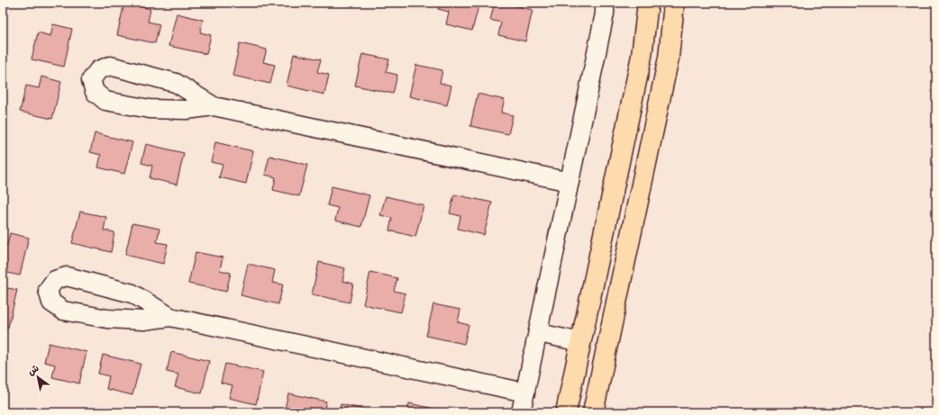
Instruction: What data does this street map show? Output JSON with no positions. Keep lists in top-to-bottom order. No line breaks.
{"north":"top left"}
